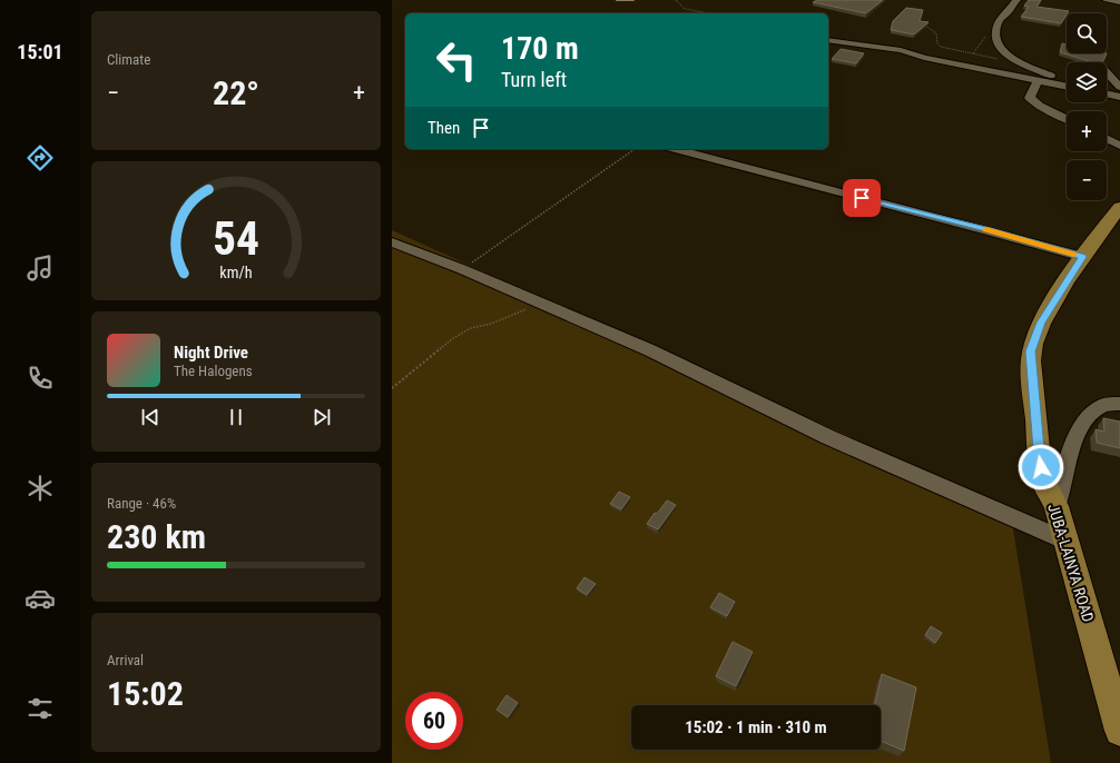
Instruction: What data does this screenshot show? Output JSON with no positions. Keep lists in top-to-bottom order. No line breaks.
{"streets":{"main road":["JUBA-LAINYA ROAD"]},"page":{"tabs":"15:01","tile":["Climate",["Range · 46%","230 km"],["Arrival","15:02"]],"map_buttons":["+","−"],"turn":["170 m","Turn left"],"heat":["−","22°","+"],"then":"Then","song":["Night Drive","The Halogens"],"limit":"60","trip":"15:02 · 1 min · 310 m","gauge":["54","km/h"]}}
